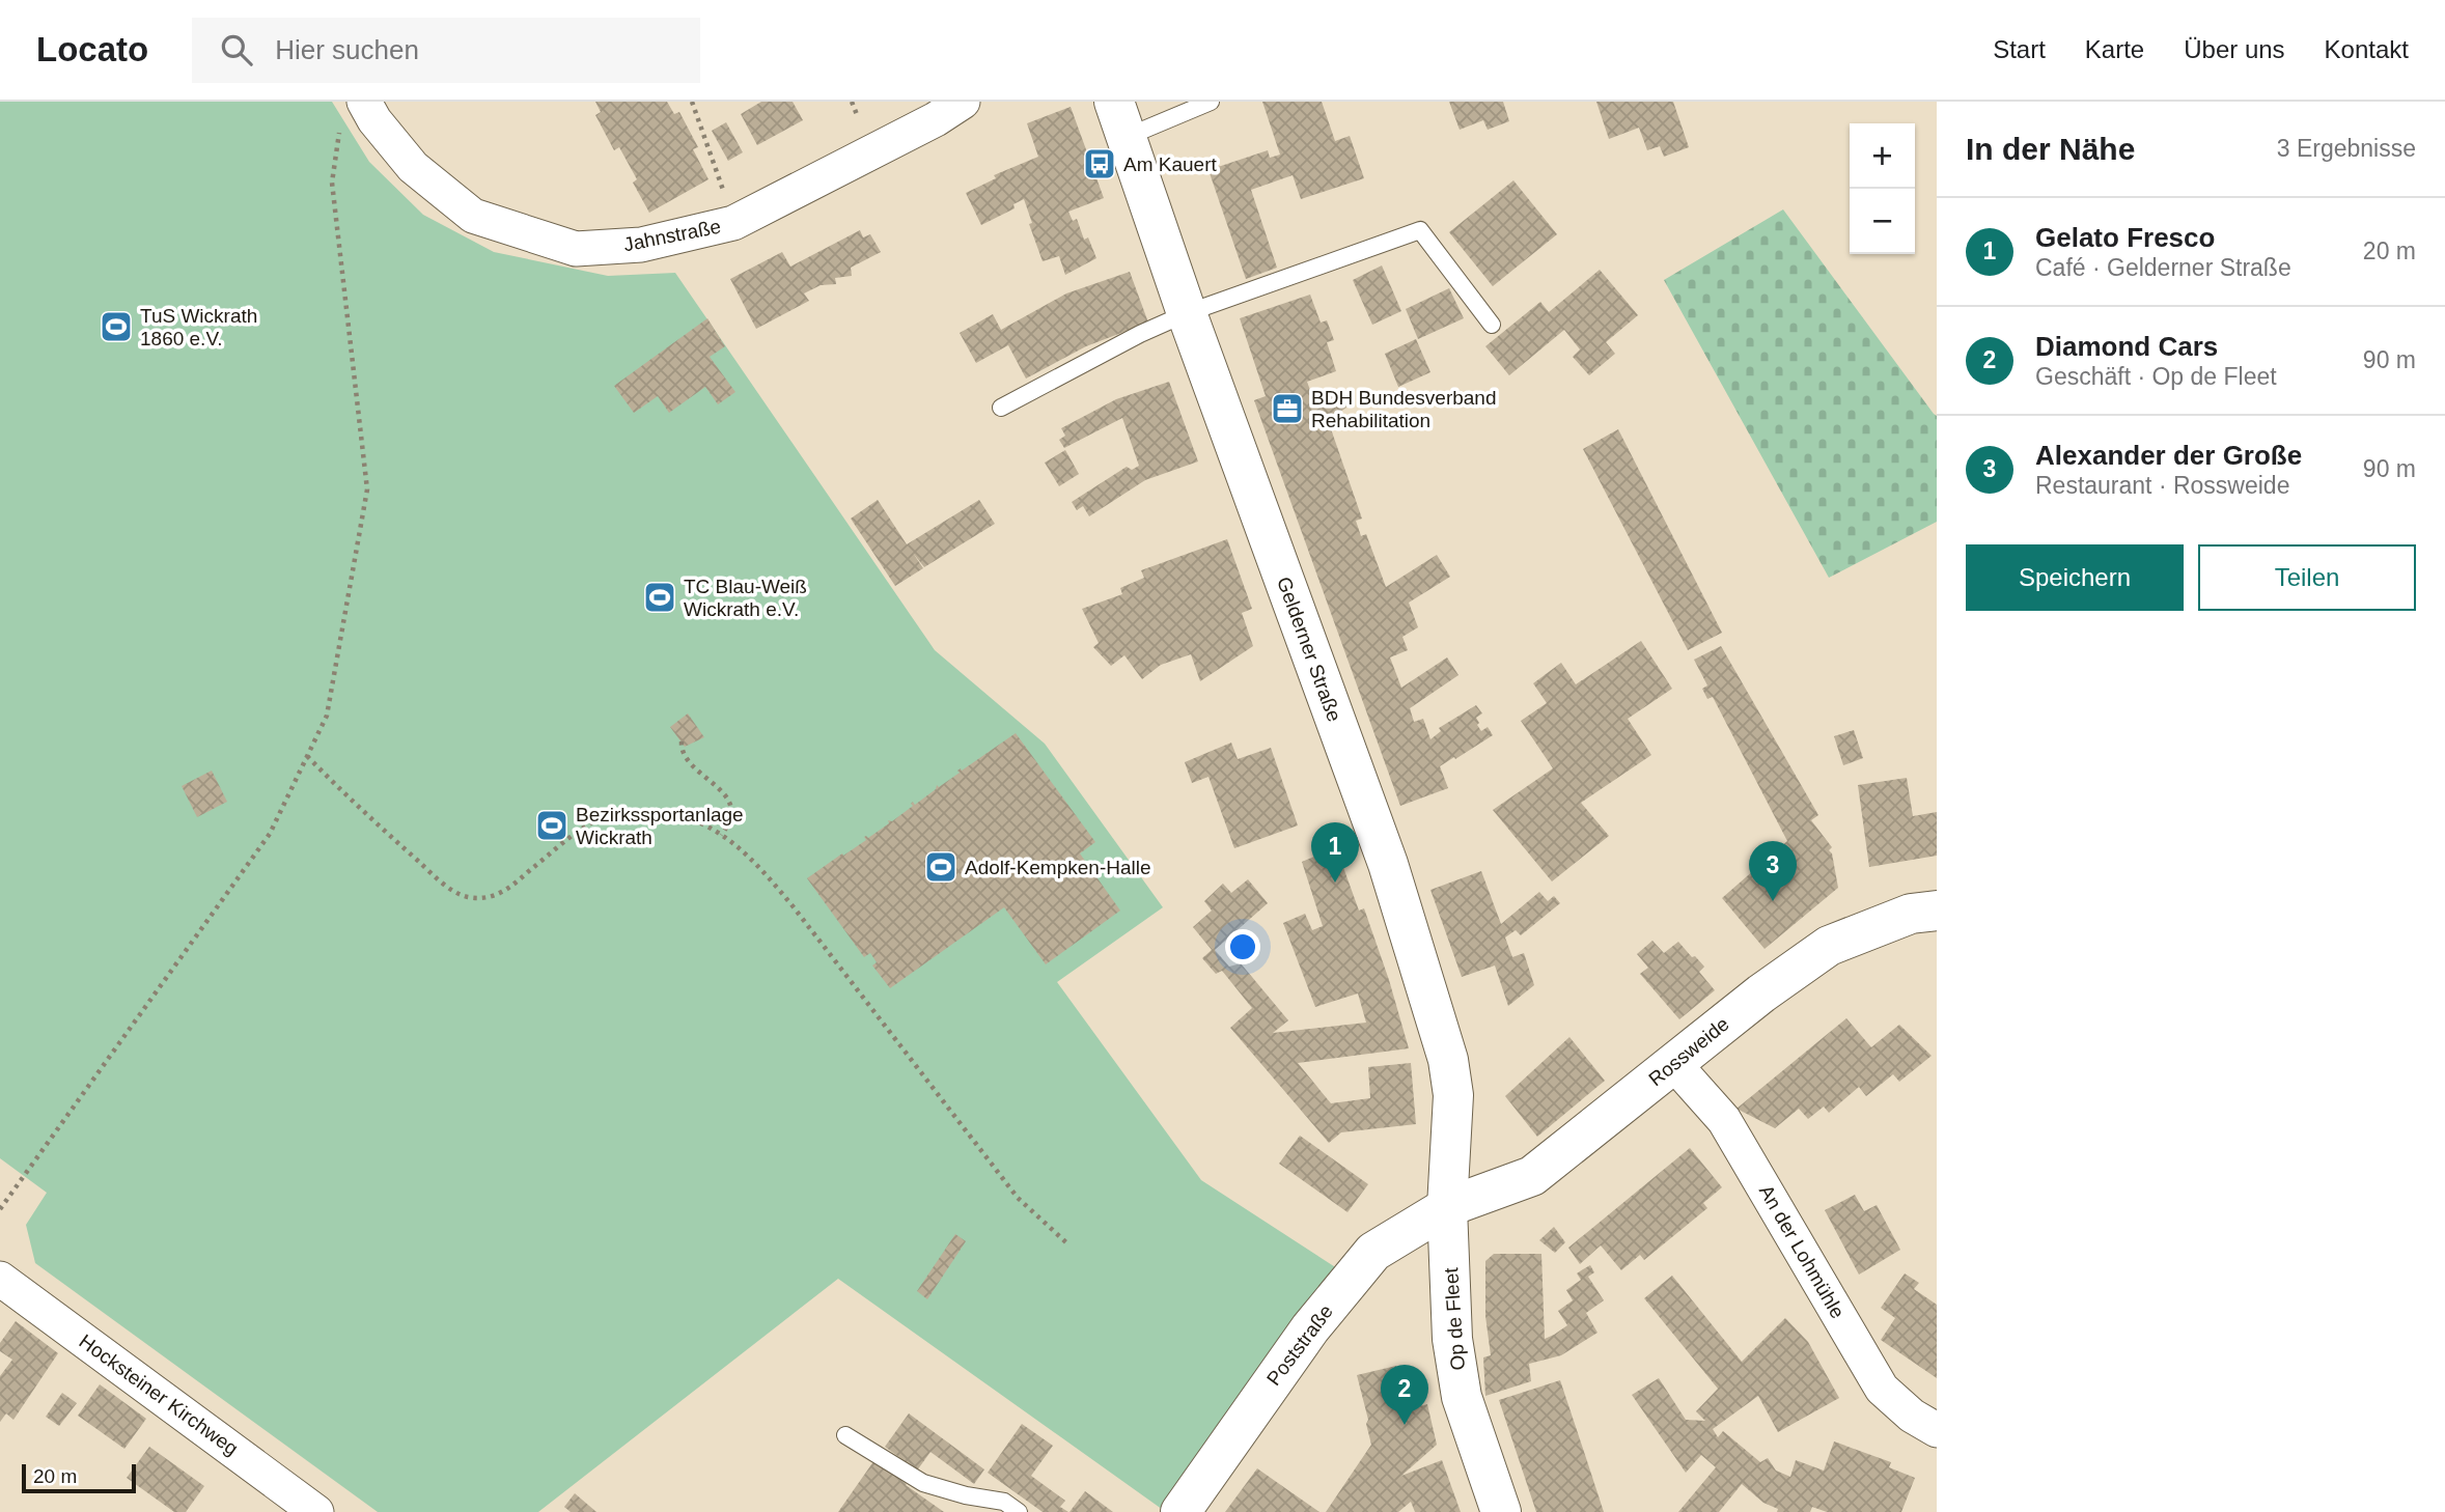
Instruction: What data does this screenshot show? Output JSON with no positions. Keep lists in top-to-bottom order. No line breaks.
{"streets":{"main road":["Gelderner Straße","Rossweide","Op de Fleet","Poststraße"],"street":["Jahnstraße","An der Lohmühle","Hocksteiner Kirchweg"]},"crossings":[["Gelderner Straße","Rossweide"],["Gelderner Straße","Op de Fleet"],["Gelderner Straße","Poststraße"],["Rossweide","An der Lohmühle"],["Rossweide","Op de Fleet"],["Rossweide","Poststraße"],["Op de Fleet","Poststraße"]],"places":{"bus stop":["Am Kauert"],"sports":["TuS Wickrath 1860 e.V.","TC Blau-Weiß Wickrath e.V.","Bezirkssportanlage Wickrath","Adolf-Kempken-Halle"],"office":["BDH Bundesverband Rehabilitation"]},"scale_bar":"20 m","page":{"header":"Locato","search":"Hier suchen","nav":["Start","Karte","Über uns","Kontakt"],"heading":["In der Nähe","3 Ergebnisse"],"map_buttons":["+","−"],"list":[{"mark":"1","name":"Gelato Fresco","note":"Café · Gelderner Straße","value":"20 m"},{"mark":"2","name":"Diamond Cars","note":"Geschäft · Op de Fleet","value":"90 m"},{"mark":"3","name":"Alexander der Große","note":"Restaurant · Rossweide","value":"90 m"}],"buttons":["Speichern","Teilen"],"pins":["1","3","2"],"scale":"20 m"}}
